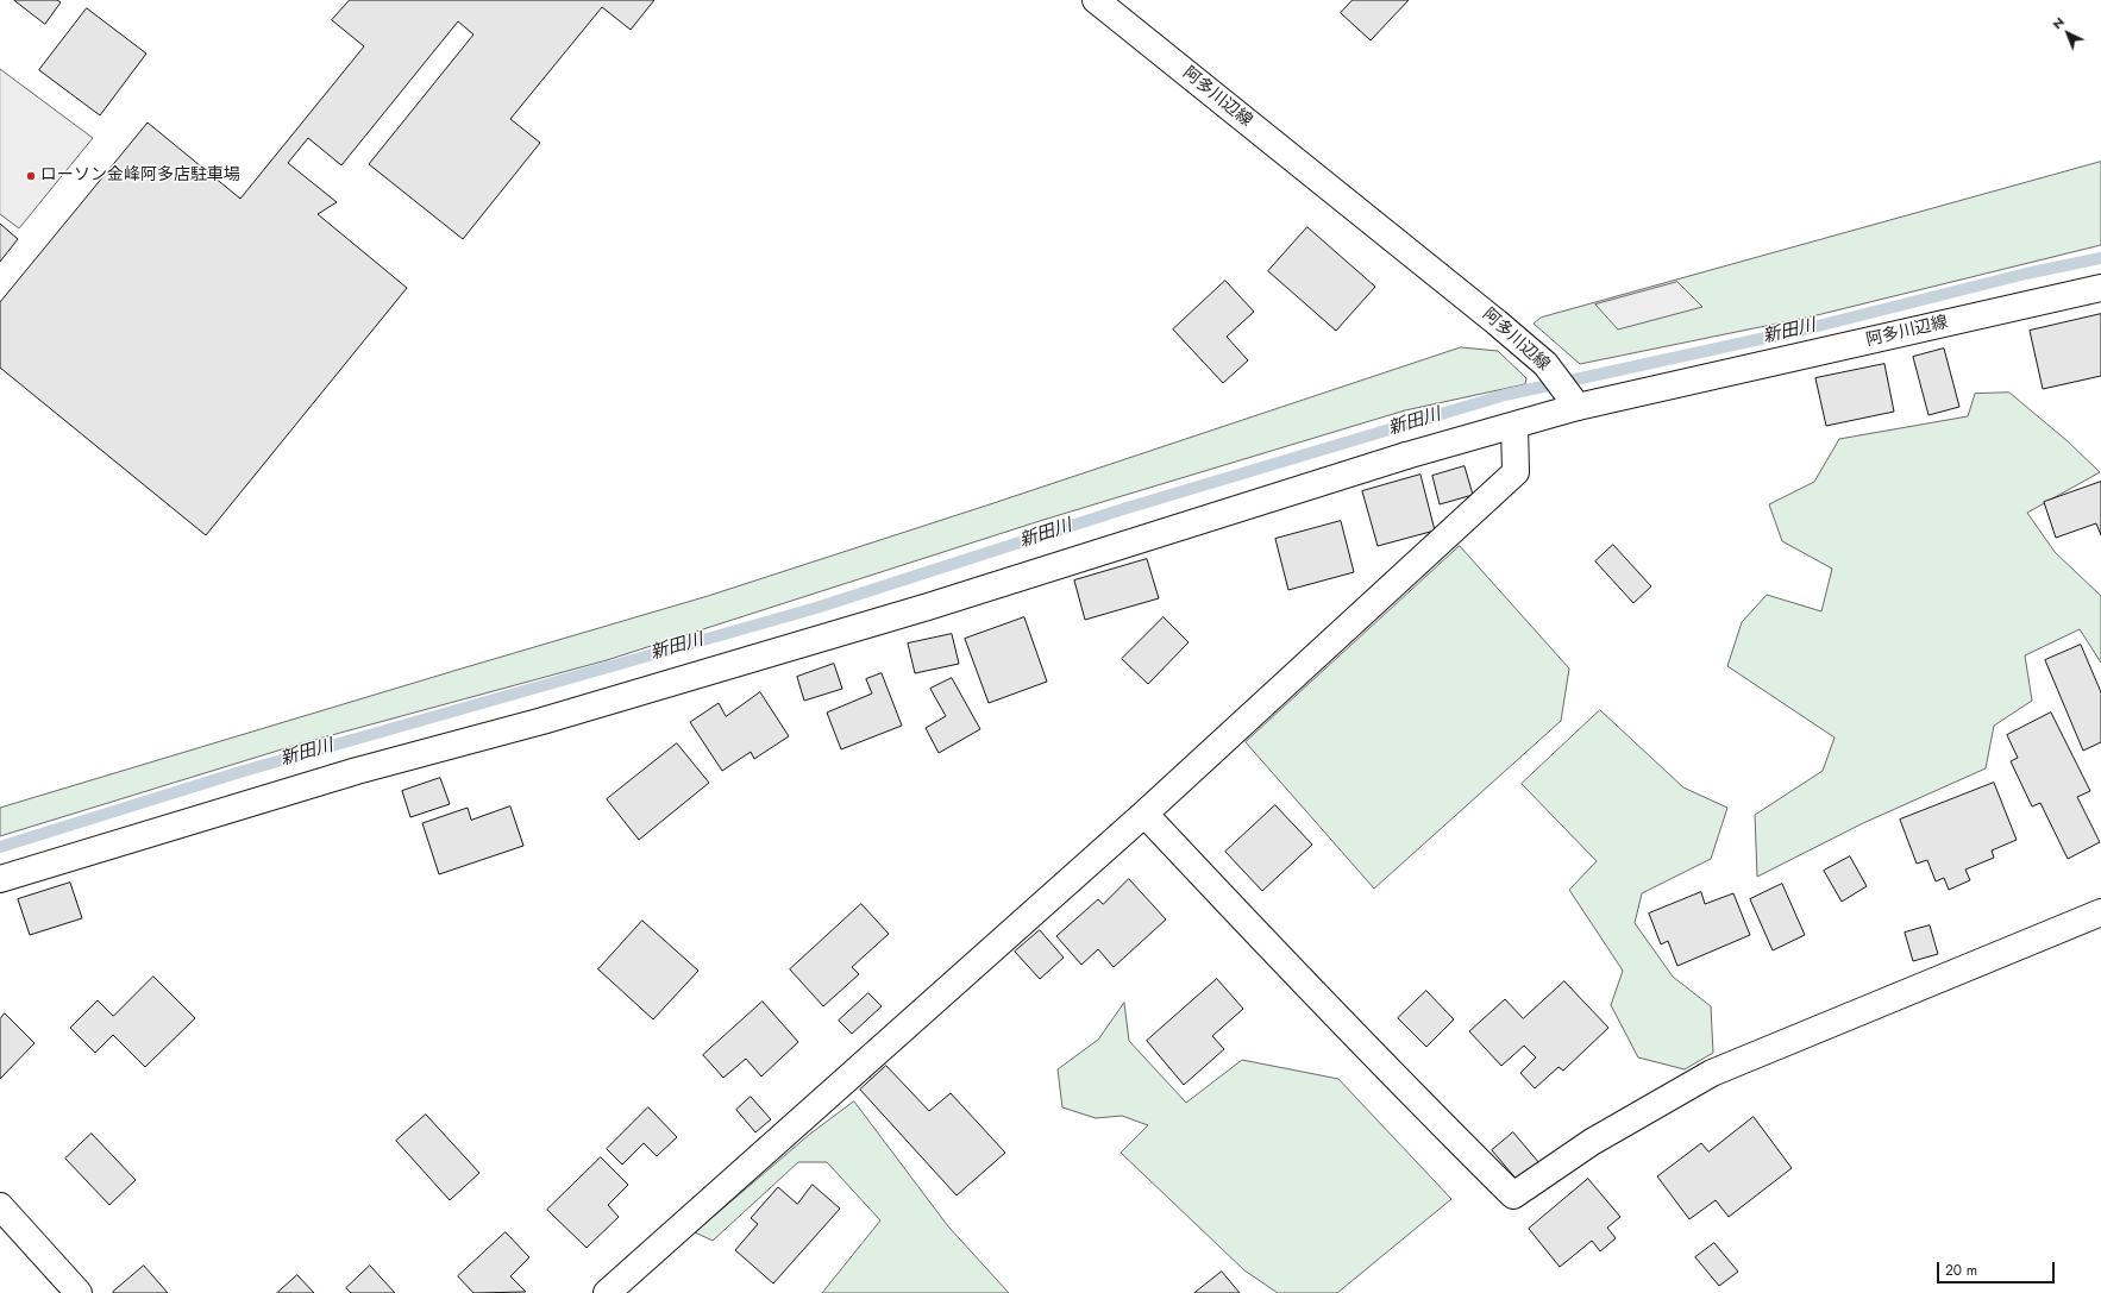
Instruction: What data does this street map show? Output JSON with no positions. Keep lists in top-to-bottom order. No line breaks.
{"streets":{"street":["阿多川辺線"]},"water":["新田川"],"places":["ローソン金峰阿多店駐車場"],"scale_bar":"20 m","north":"top left"}
